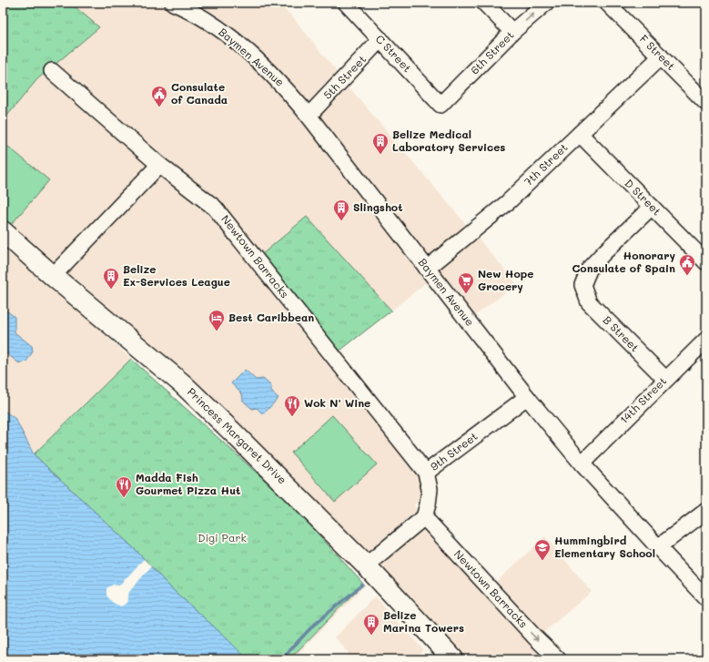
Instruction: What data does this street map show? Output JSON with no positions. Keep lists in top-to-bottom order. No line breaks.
{"streets":{"main road":["Princess Margaret Drive"],"street":["6th Street","F Street","C Street","Baymen Avenue","5th Street","7th Street","D Street","Newtown Barracks","B Street","14th Street","9th Street"]},"crossings":[["6th Street","C Street"],["F Street","7th Street"],["C Street","5th Street"],["Baymen Avenue","5th Street"],["Baymen Avenue","7th Street"],["Baymen Avenue","14th Street"],["Baymen Avenue","9th Street"],["7th Street","D Street"],["D Street","B Street"],["Newtown Barracks","9th Street"],["B Street","14th Street"]],"parks":["Digi Park"],"places":{"public building":["Consulate of Canada","Honorary Consulate of Spain"],"building":["Belize Medical Laboratory Services","Slingshot","Belize Ex-Services League","Belize Marina Towers"],"supermarket":["New Hope Grocery"],"hotel":["Best Caribbean"],"restaurant":["Wok N' Wine","Madda Fish Gourmet Pizza Hut"],"school or university":["Hummingbird Elementary School"]}}
